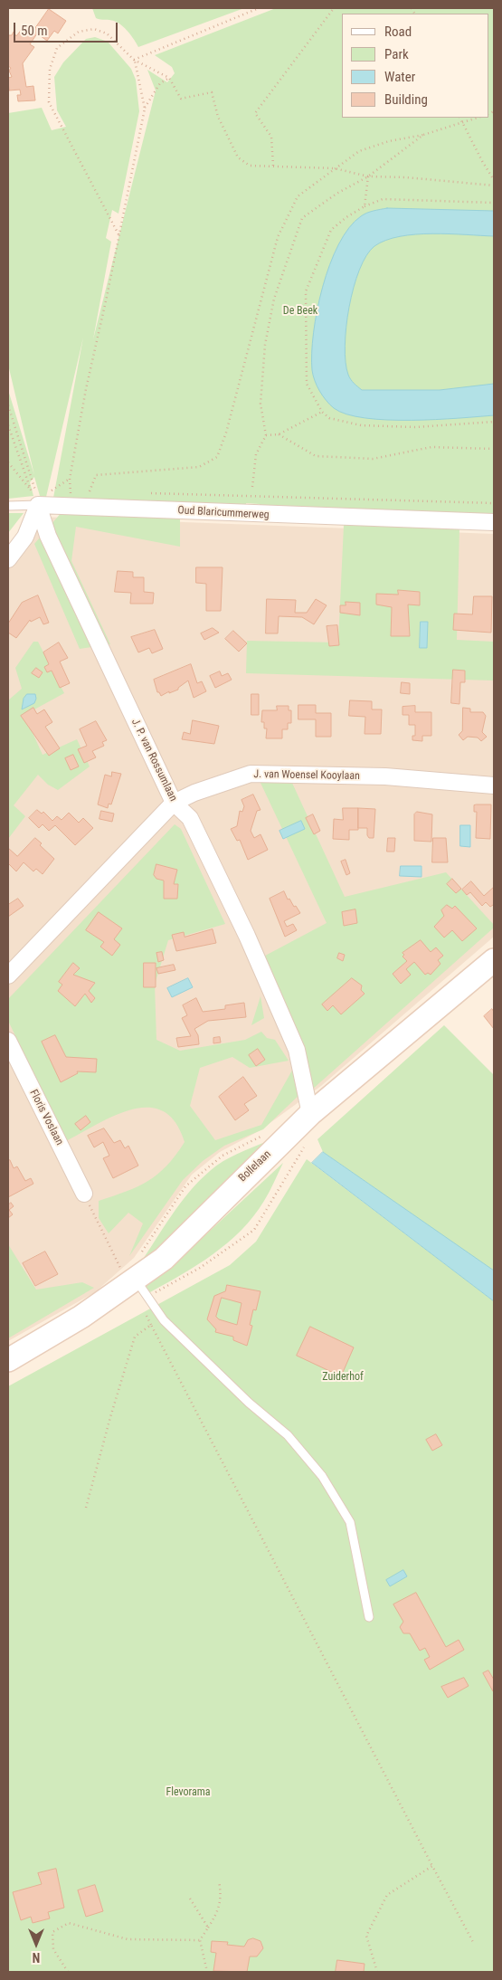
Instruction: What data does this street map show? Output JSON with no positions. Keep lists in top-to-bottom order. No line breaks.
{"streets":{"main road":["Bollelaan"],"street":["Oud Blaricummerweg","J. P. van Rossumlaan","J. van Woensel Kooylaan","Floris Voslaan"]},"crossings":[["Oud Blaricummerweg","J. P. van Rossumlaan"],["J. P. van Rossumlaan","J. van Woensel Kooylaan"],["J. P. van Rossumlaan","Bollelaan"]],"parks":["De Beek","Zuiderhof","Flevorama"],"legend":["Road","Park","Water","Building"],"scale_bar":"50 m","north":"bottom"}
